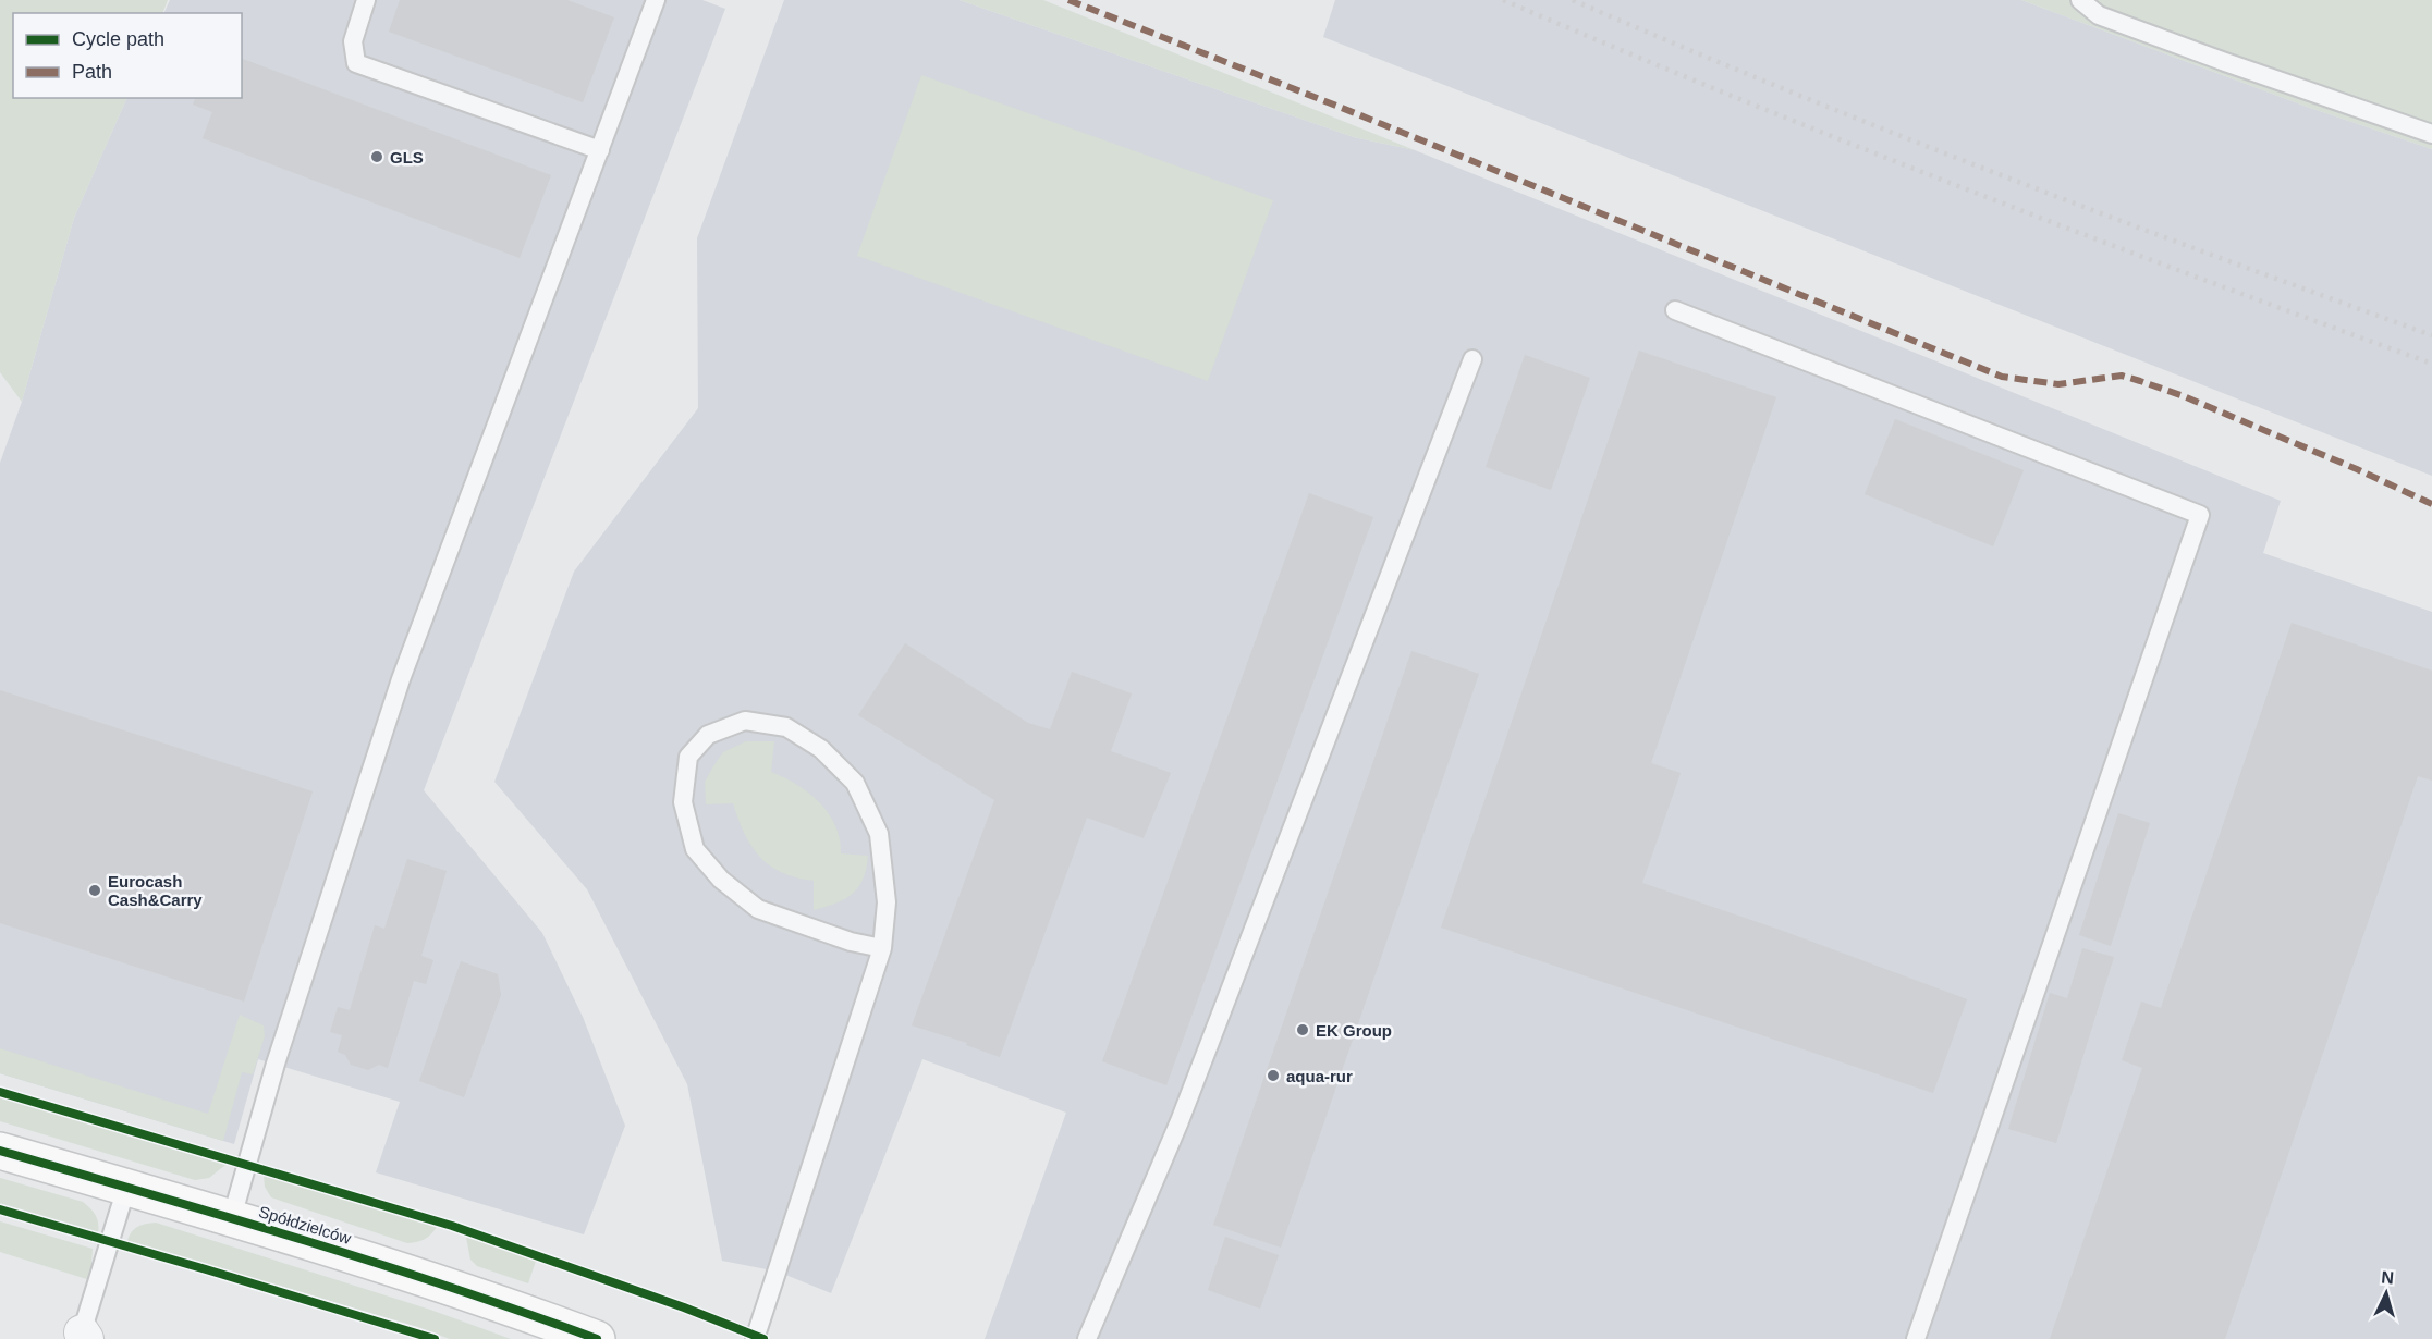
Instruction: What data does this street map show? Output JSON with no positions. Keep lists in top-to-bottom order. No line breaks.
{"streets":{"street":["Spółdzielców"]},"places":["GLS","Eurocash Cash&Carry","EK Group","aqua-rur"],"legend":["Cycle path","Path"],"north":"top"}
